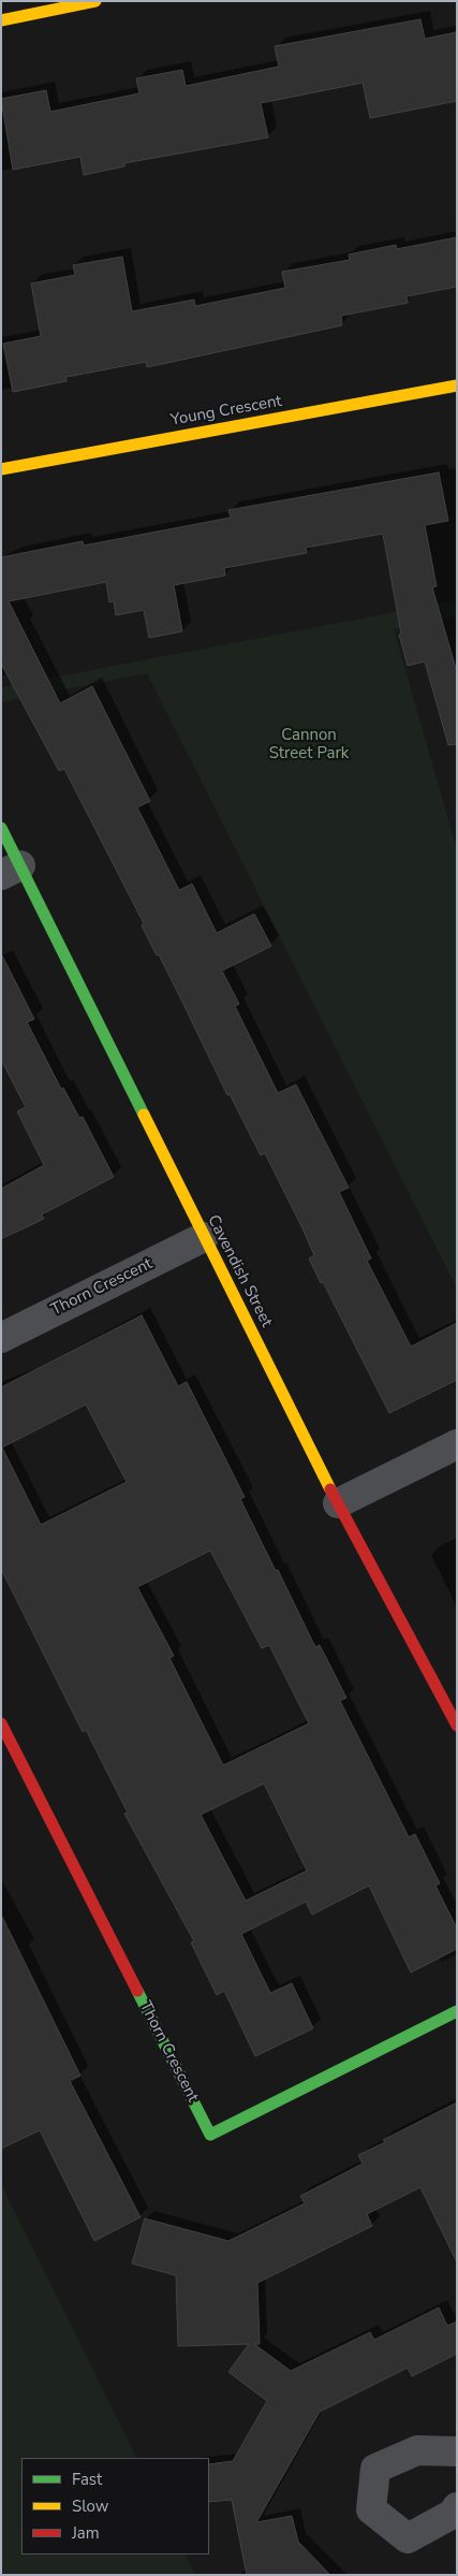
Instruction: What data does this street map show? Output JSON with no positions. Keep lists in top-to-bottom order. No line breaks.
{"streets":{"street":["Young Crescent","Cavendish Street","Thorn Crescent"]},"crossings":[["Cavendish Street","Thorn Crescent"]],"parks":["Cannon Street Park"],"legend":["Fast","Slow","Jam"]}
